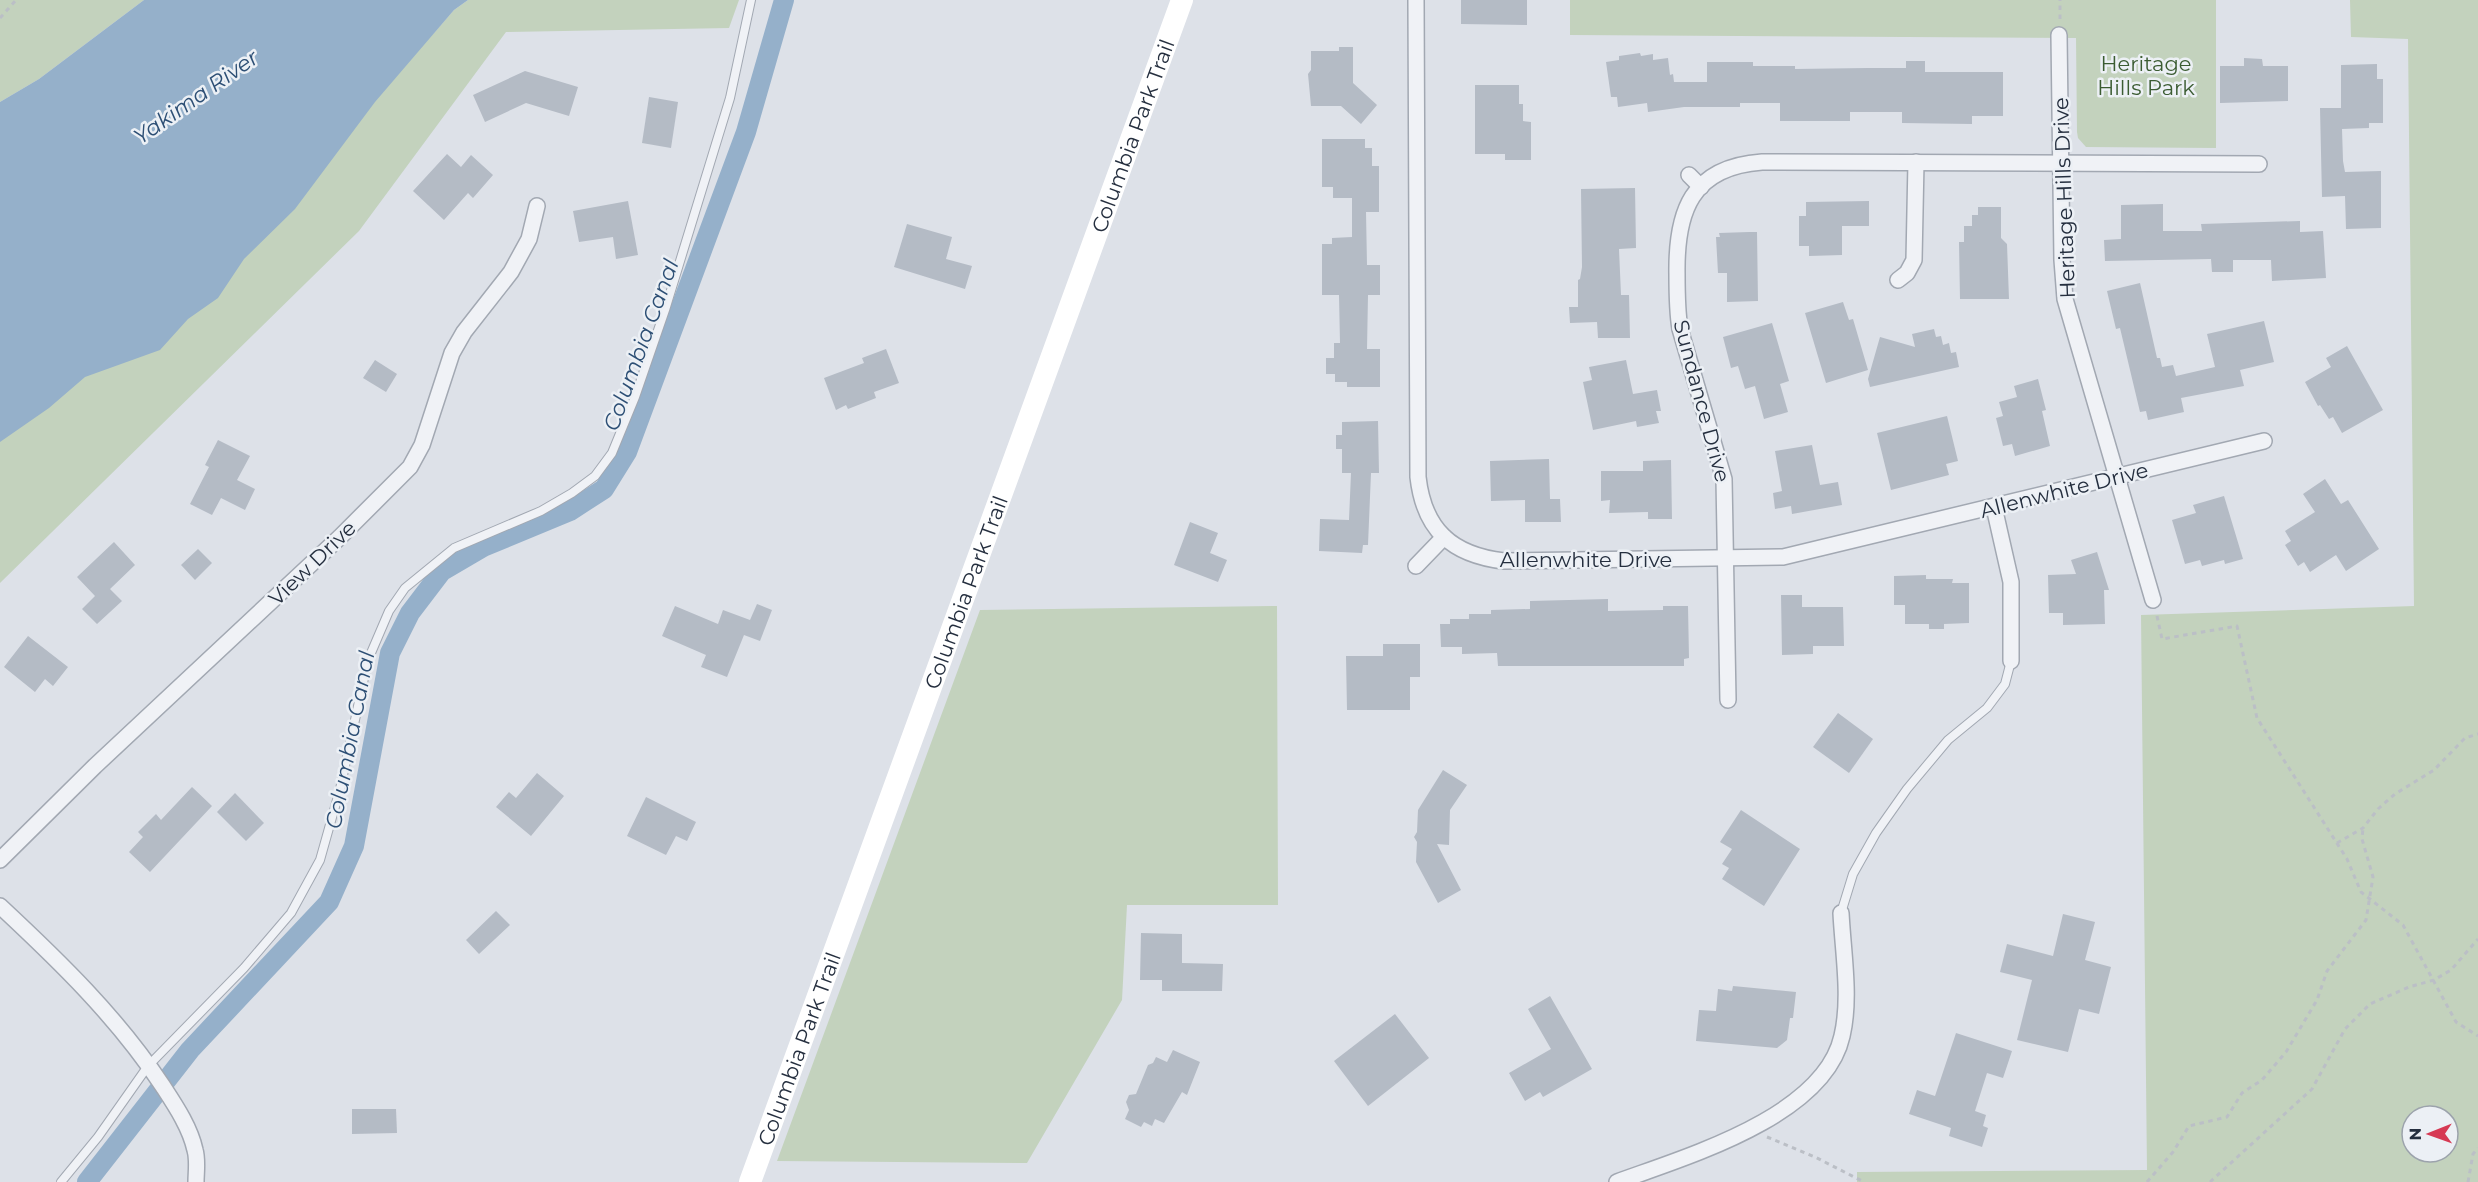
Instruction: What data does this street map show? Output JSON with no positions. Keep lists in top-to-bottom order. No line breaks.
{"streets":{"main road":["Columbia Park Trail"],"street":["Heritage Hills Drive","Sundance Drive","Allenwhite Drive","View Drive"]},"crossings":[["Heritage Hills Drive","Sundance Drive"],["Heritage Hills Drive","Allenwhite Drive"],["Sundance Drive","Allenwhite Drive"]],"water":["Yakima River","Columbia Canal"],"parks":["Heritage Hills Park"],"north":"left"}
